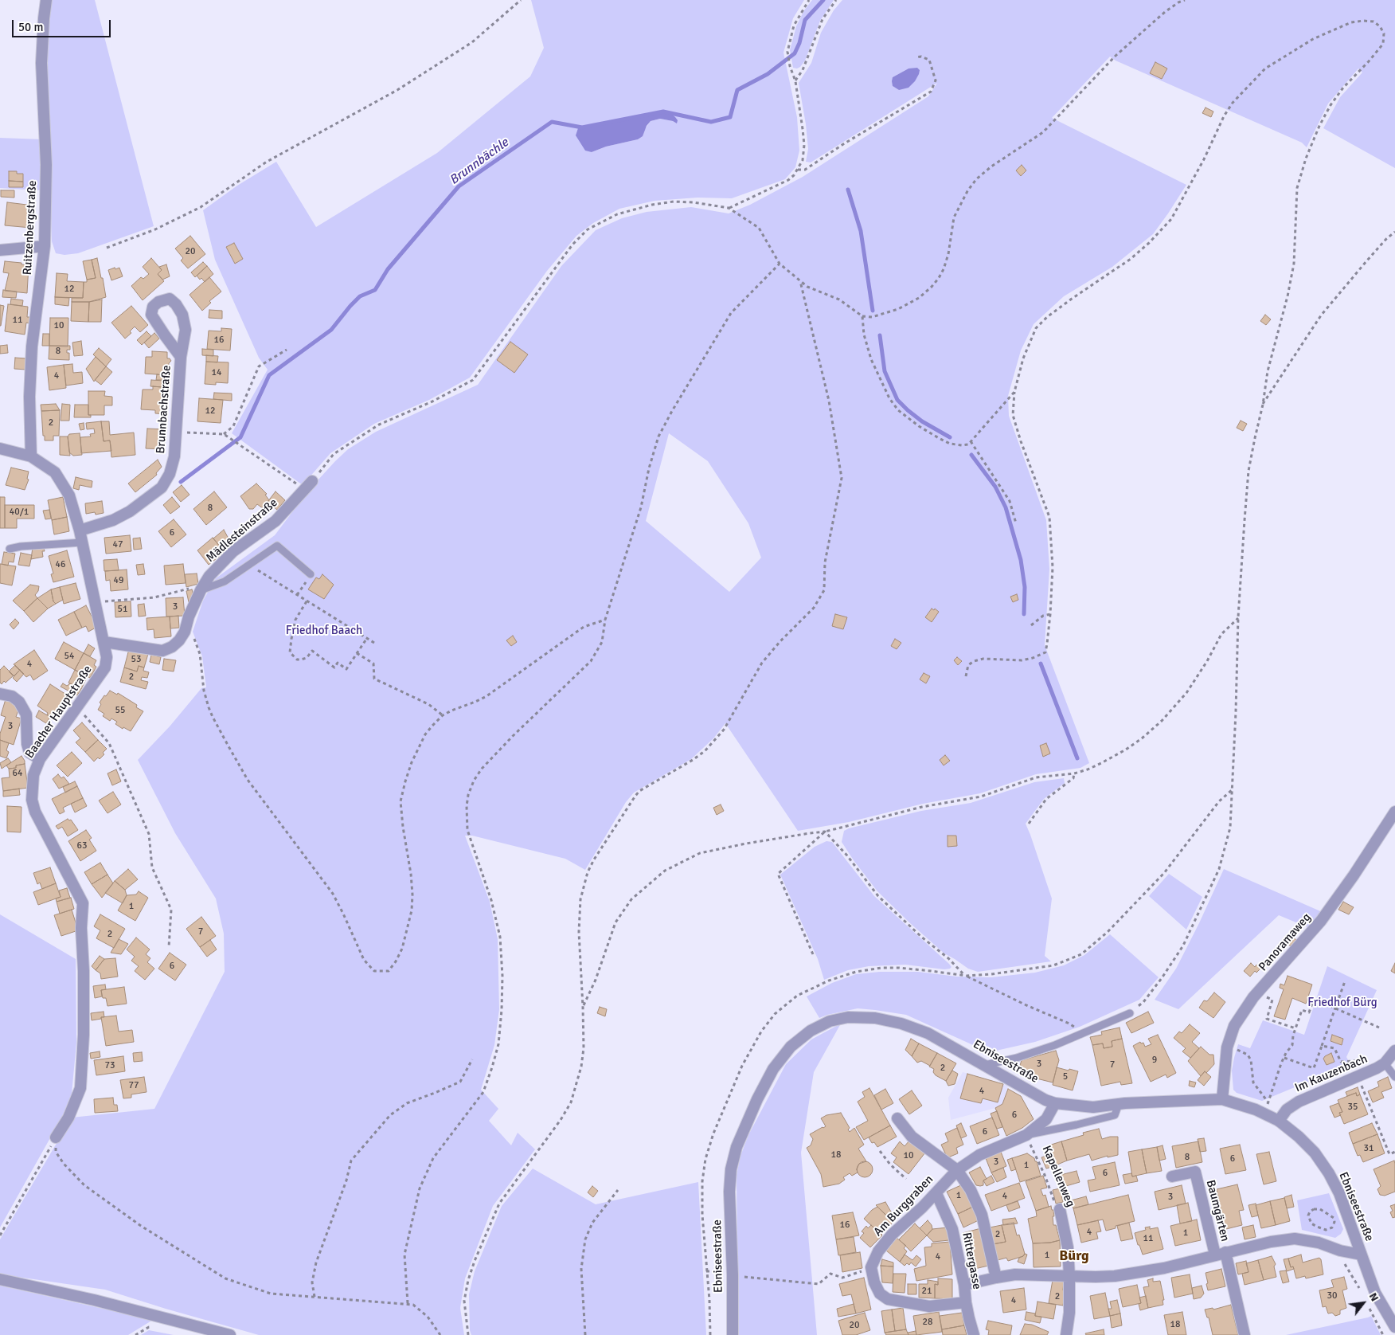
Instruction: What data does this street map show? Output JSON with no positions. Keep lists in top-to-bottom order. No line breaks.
{"streets":{"street":["Ruitzenbergstraße","Brunnbachstraße","Mädlesteinstraße","Baacher Hauptstraße","Panoramaweg","Ebniseestraße","Im Kauzenbach","Kapellenweg","Am Burggraben","Baumgärten","Rittergasse"]},"crossings":[["Ruitzenbergstraße","Baacher Hauptstraße"],["Brunnbachstraße","Baacher Hauptstraße"],["Mädlesteinstraße","Baacher Hauptstraße"],["Panoramaweg","Ebniseestraße"],["Ebniseestraße","Im Kauzenbach"],["Ebniseestraße","Am Burggraben"],["Kapellenweg","Am Burggraben"],["Am Burggraben","Rittergasse"]],"districts":["Bürg"],"water":["Brunnbächle"],"parks":["Friedhof Baach","Friedhof Bürg"],"house_numbers":["20","12","11","10","16","8","14","4","12","2","8","40/1","6","47","46","49","3","51","54","53","4","2","55","3","64","63","1","7","2","6","9","3","7","73","2","5","77","4","35","6","6","31","18","10","8","6","3","1","6","1","4","3","16","4","1","2","11","1","4","21","30","2","4","28","18","20"],"scale_bar":"50 m","north":"top right"}
